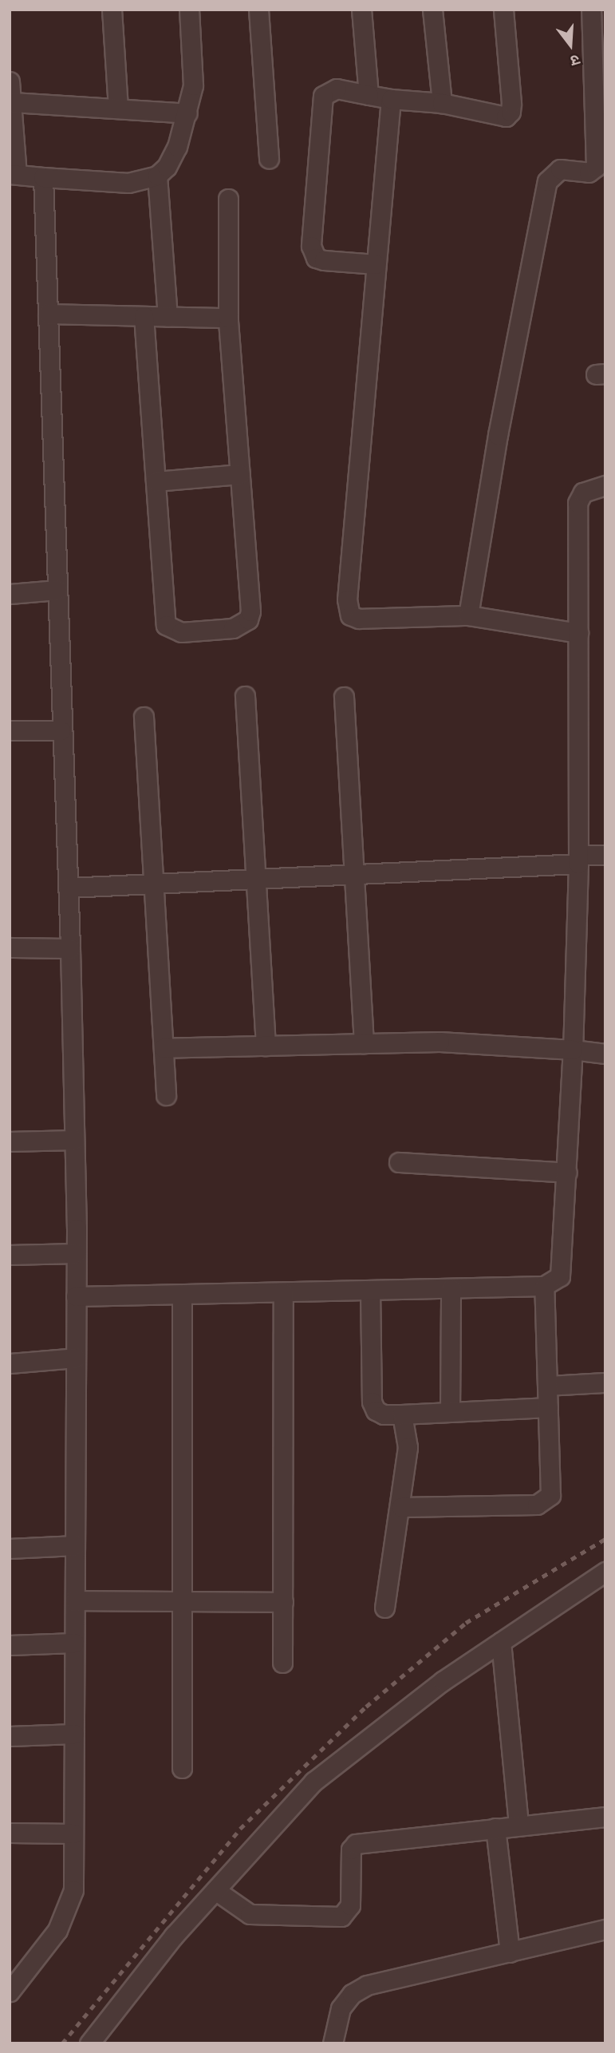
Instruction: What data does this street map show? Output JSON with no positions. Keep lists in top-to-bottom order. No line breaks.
{"north":"bottom"}
